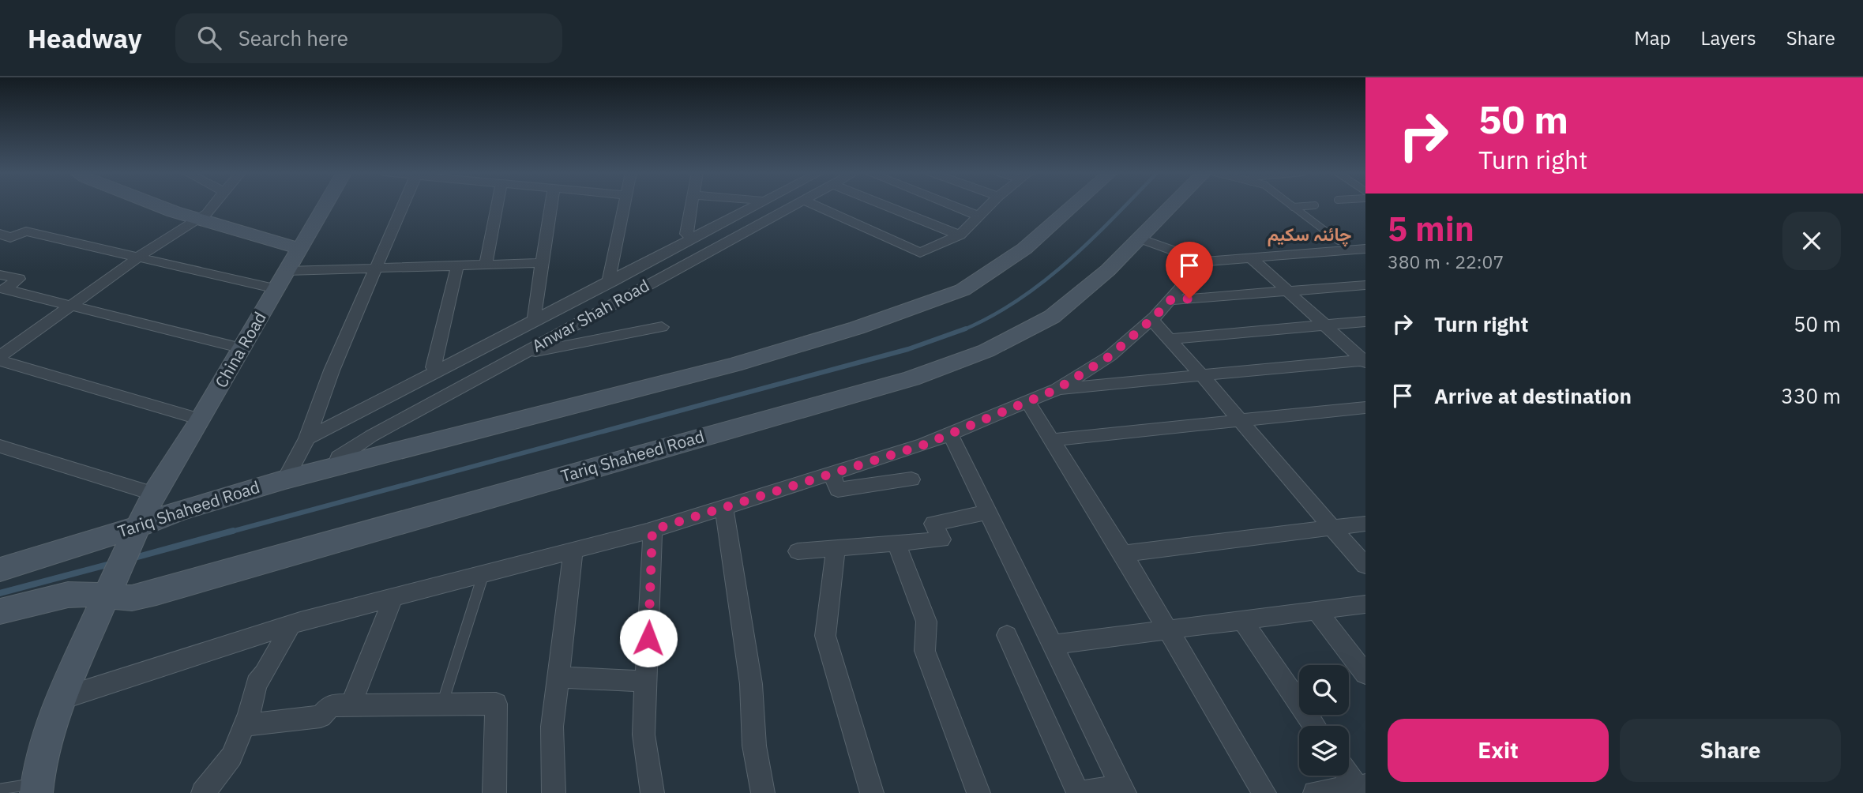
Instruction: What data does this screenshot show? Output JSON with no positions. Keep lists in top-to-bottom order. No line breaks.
{"streets":{"main road":["China Road","Tariq Shaheed Road"],"street":["Anwar Shah Road"]},"crossings":[["Anwar Shah Road","Tariq Shaheed Road"],["China Road","Tariq Shaheed Road"]],"districts":["چائنہ سکیم"],"page":{"header":"Headway","search":"Search here","nav":["Map","Layers","Share"],"turn":["50 m","Turn right"],"heading":["5 min","380 m · 22:07"],"list":[{"name":"Turn right","value":"50 m"},{"name":"Arrive at destination","value":"330 m"}],"buttons":["Exit","Share"]}}
